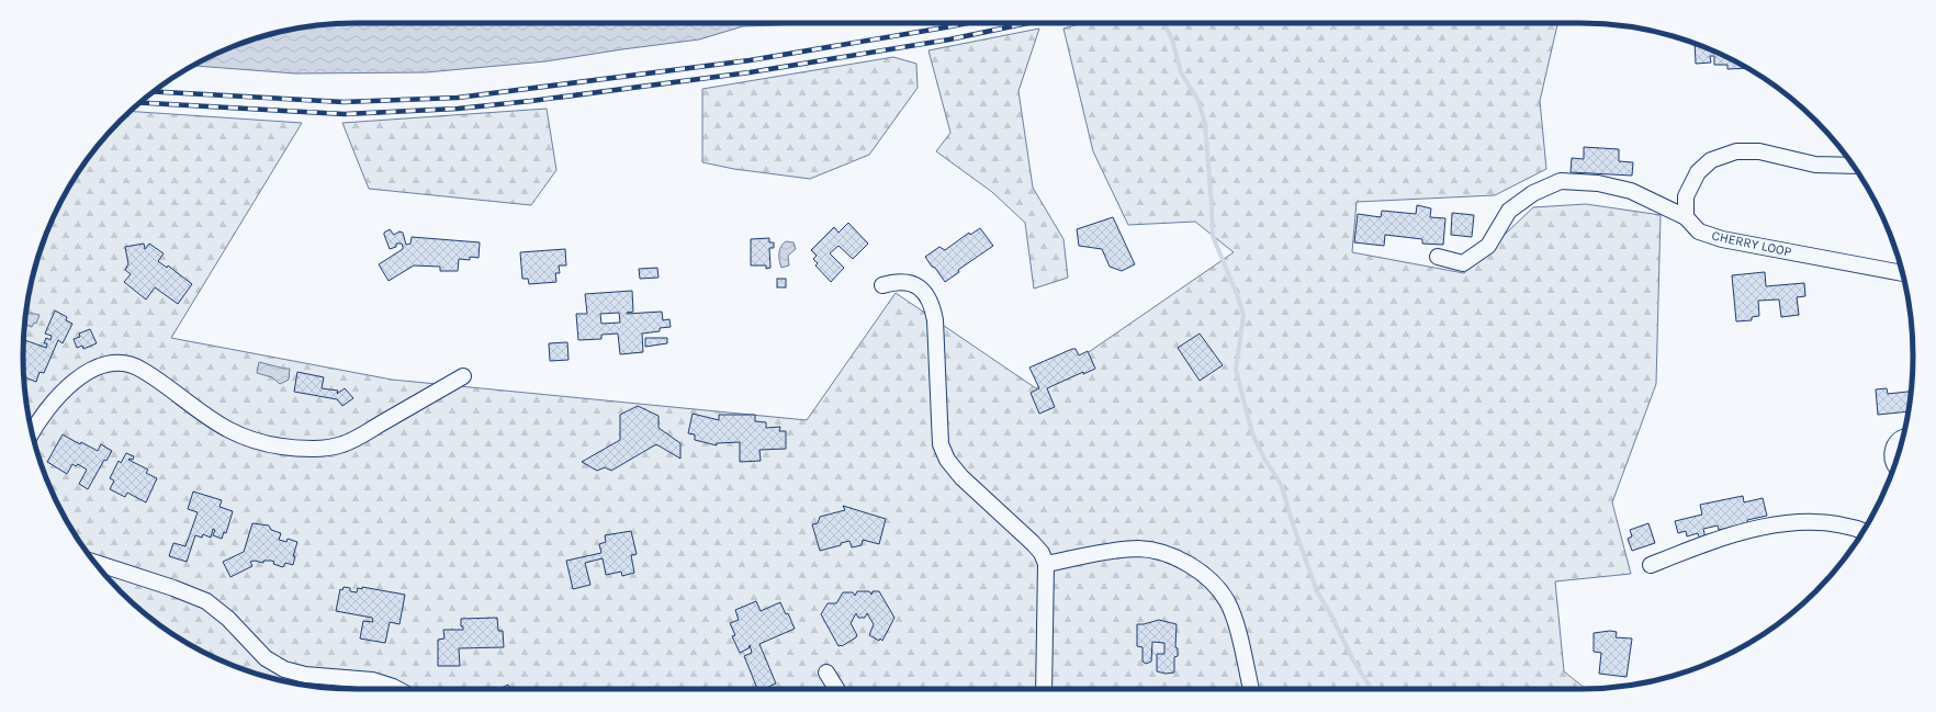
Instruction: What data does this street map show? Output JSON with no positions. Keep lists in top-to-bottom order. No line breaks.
{"streets":{"street":["CHERRY LOOP"]}}
